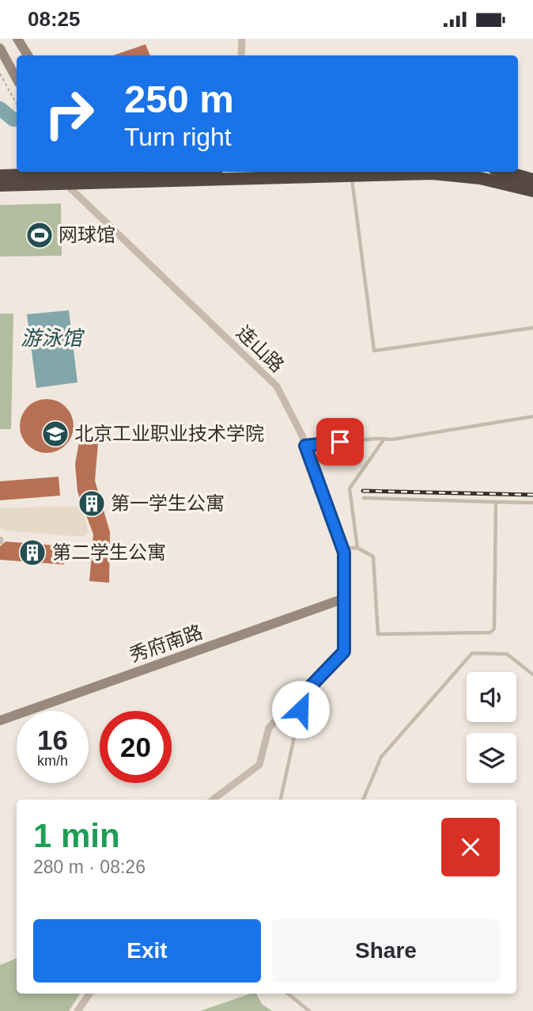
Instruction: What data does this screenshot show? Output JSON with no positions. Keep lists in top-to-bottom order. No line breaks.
{"streets":{"street":["连山路","秀府南路"]},"crossings":[["连山路","秀府南路"]],"water":["游泳馆"],"places":{"sports":["网球馆"],"school or university":["北京工业职业技术学院"],"building":["第一学生公寓","第二学生公寓"]},"page":{"status":"08:25","turn":["250 m","Turn right"],"speed":"16 km/h","limit":"20","heading":["1 min","280 m · 08:26"],"buttons":["Exit","Share"]}}
